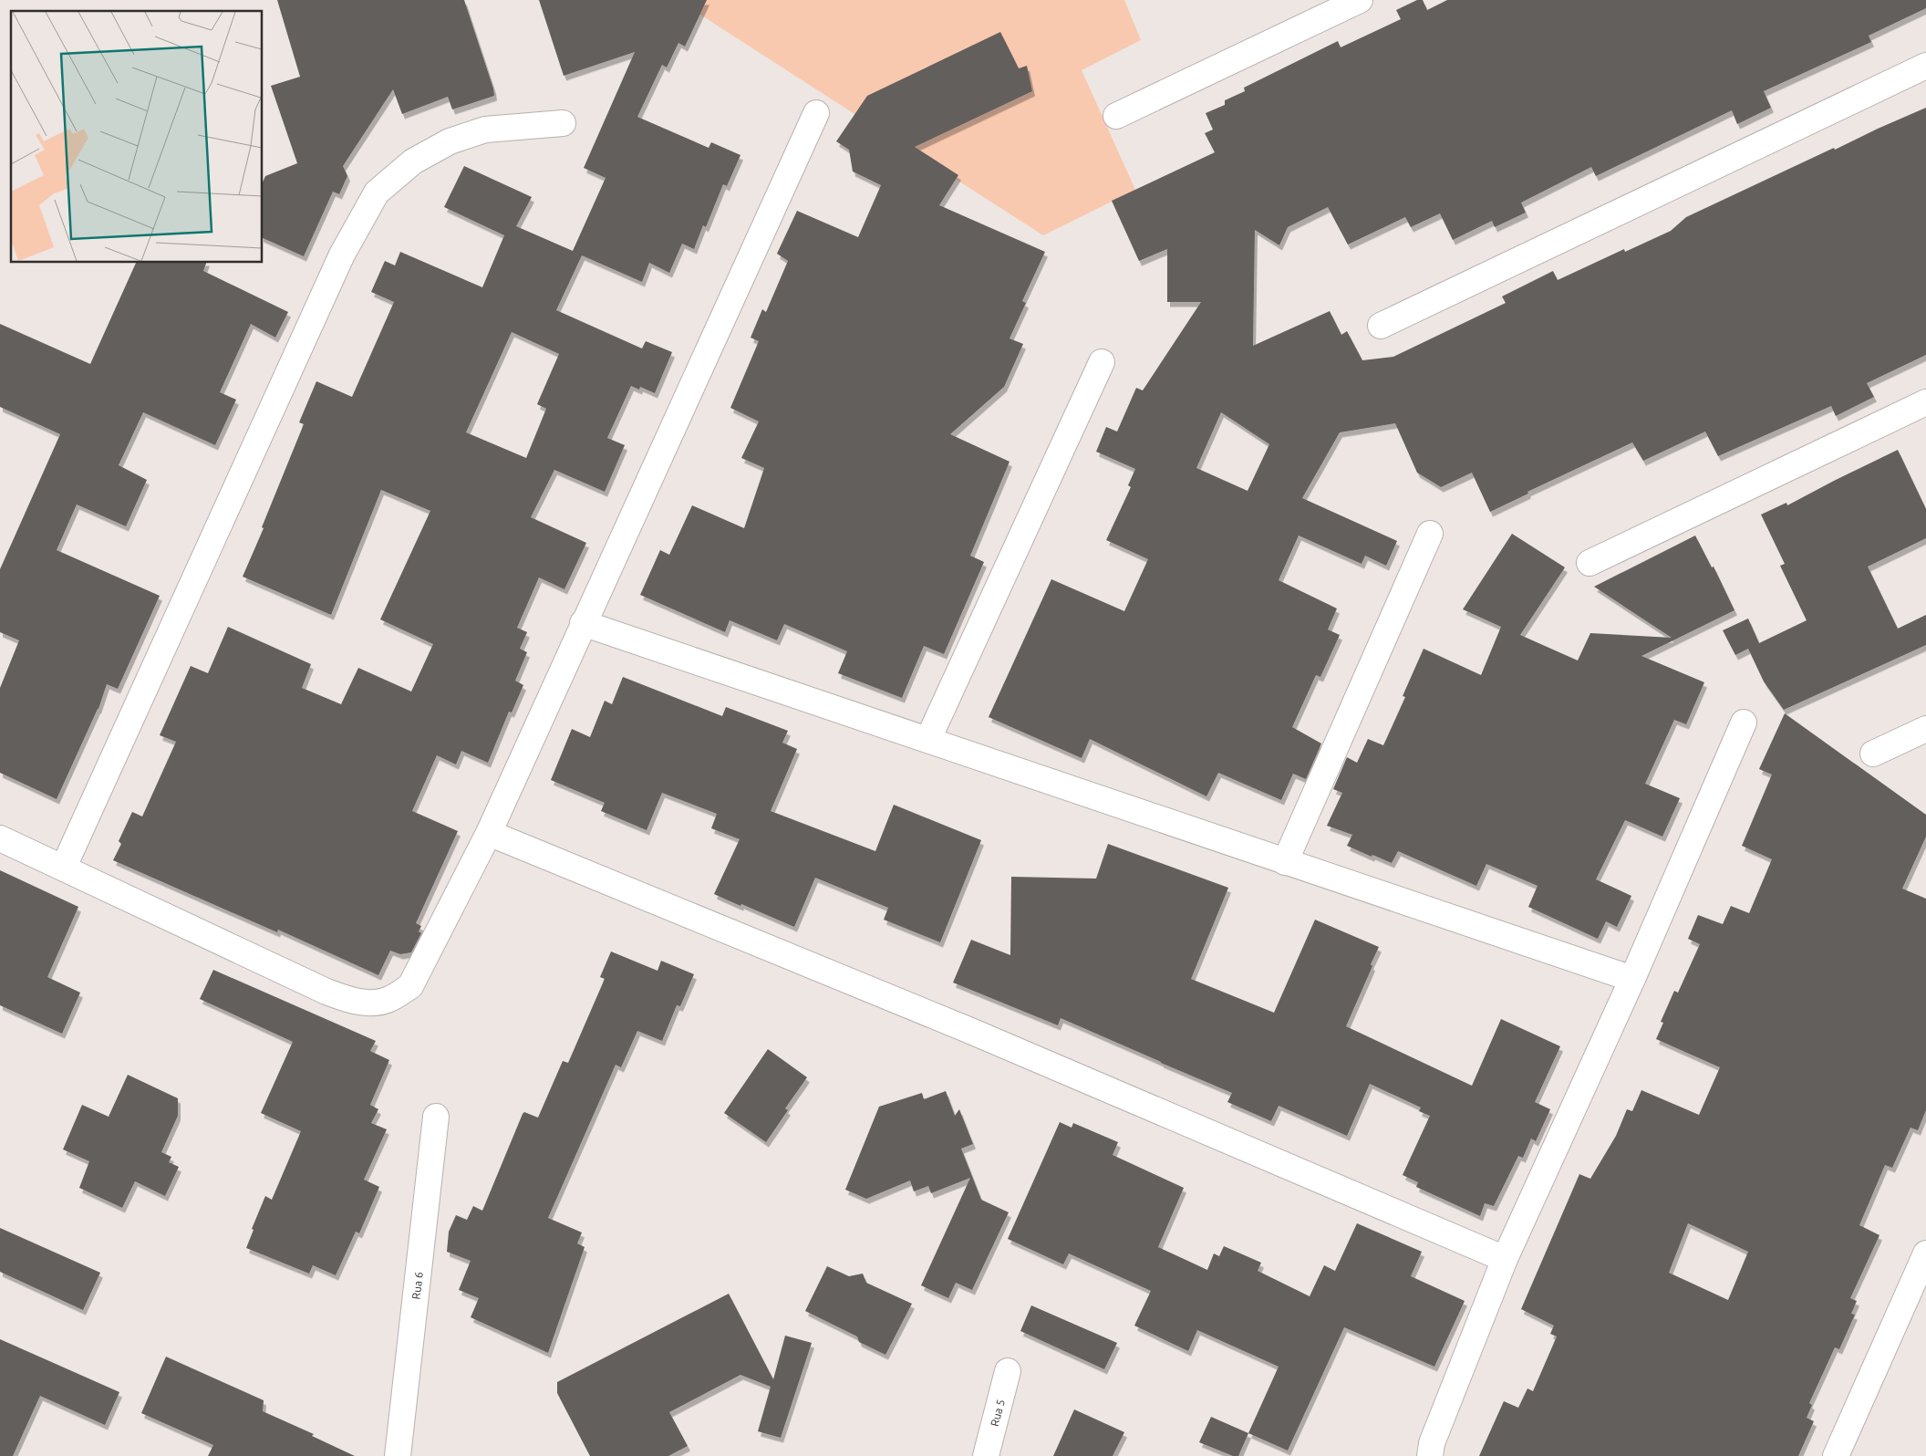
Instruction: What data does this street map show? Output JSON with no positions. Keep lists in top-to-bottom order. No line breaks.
{"streets":{"street":["Rua 6","Rua 5"]}}
